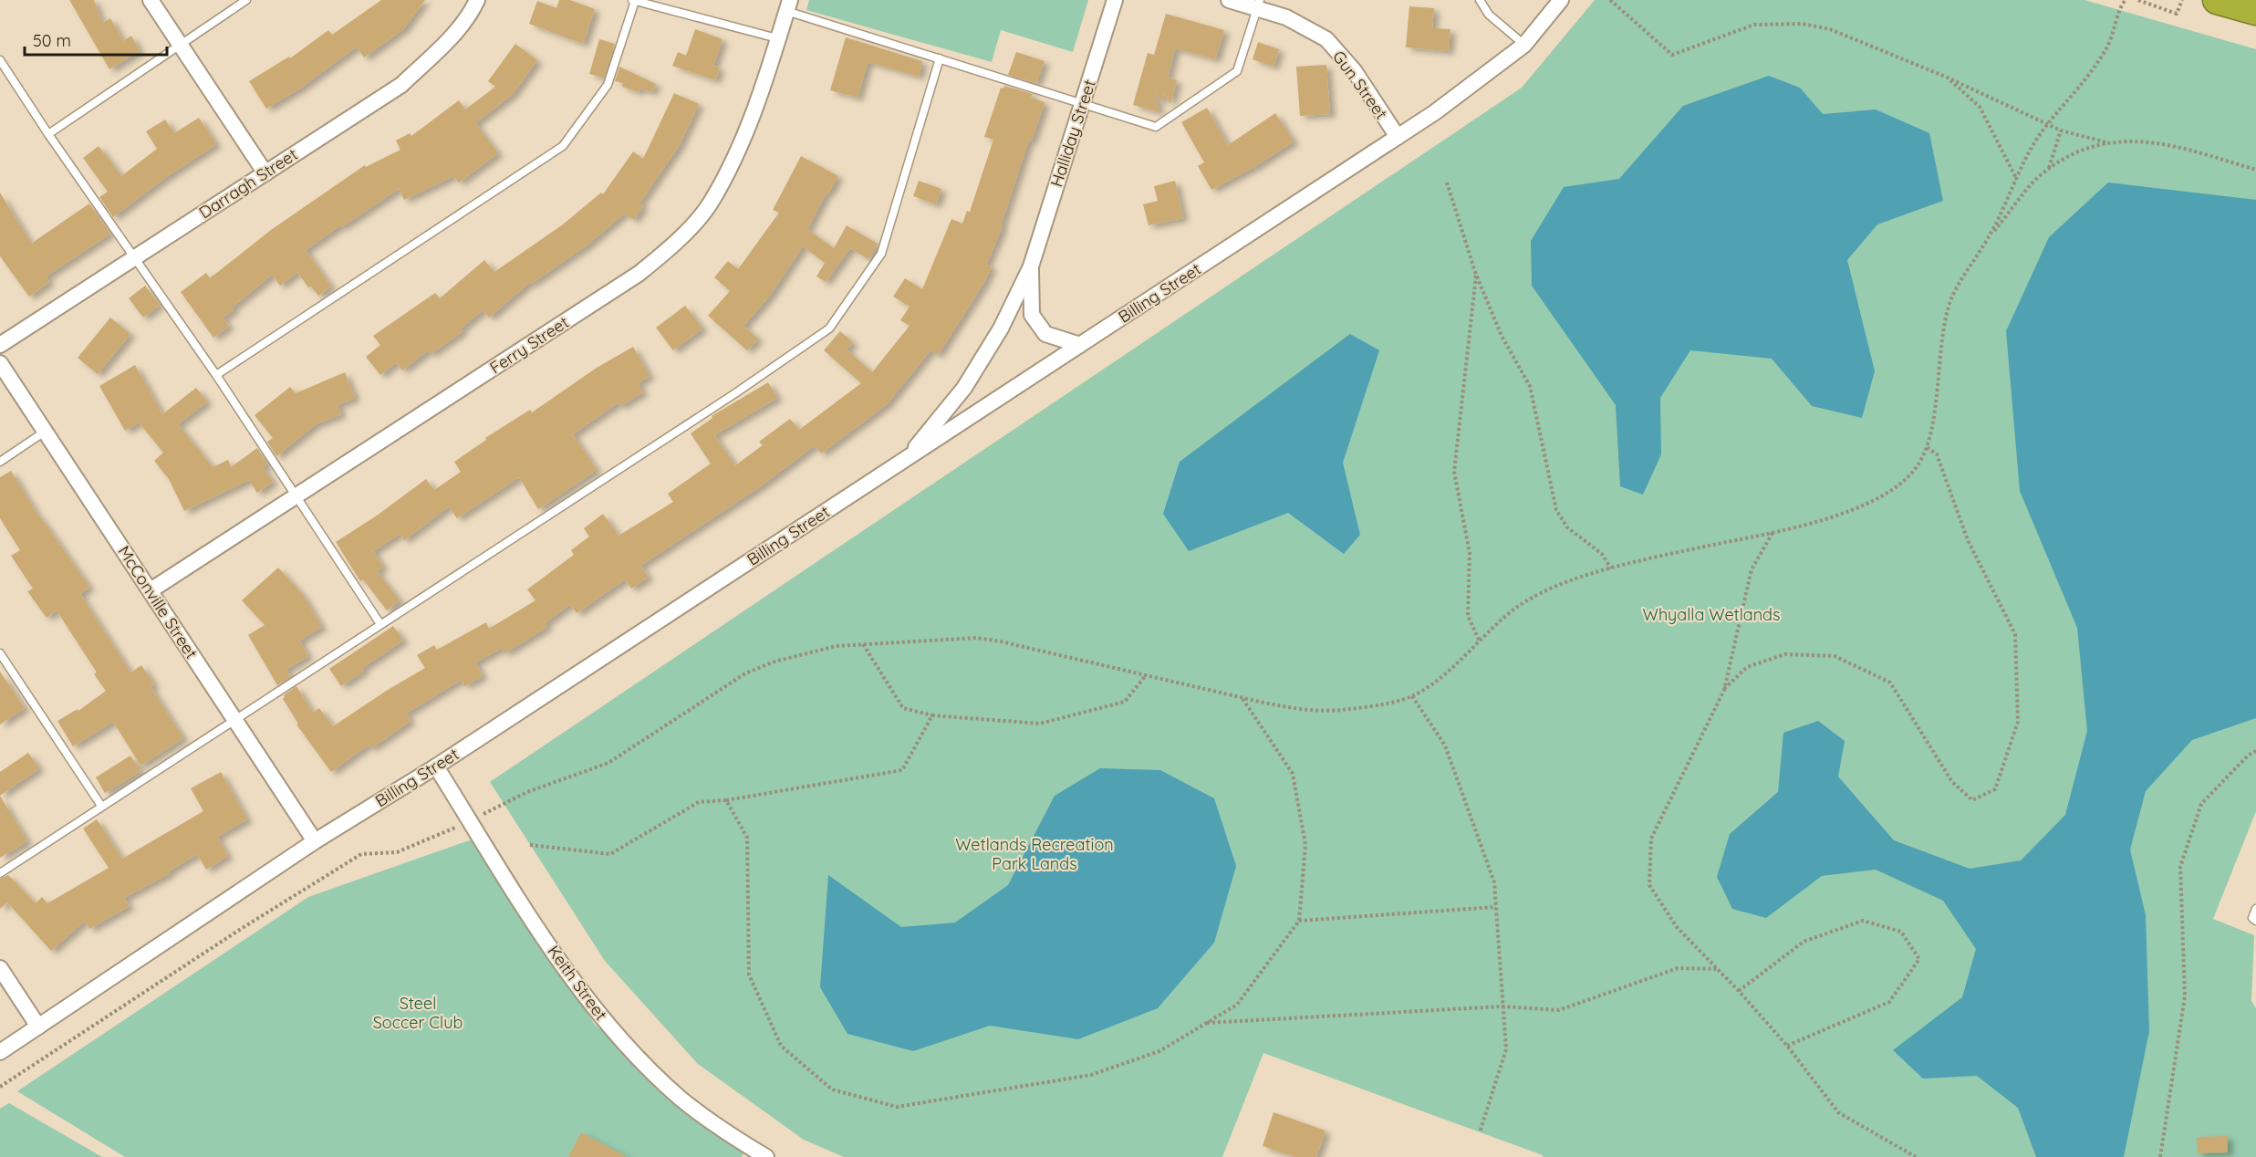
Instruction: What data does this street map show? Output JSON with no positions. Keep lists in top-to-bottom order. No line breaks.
{"streets":{"street":["Gun Street","Halliday Street","Darragh Street","Billing Street","Ferry Street","McConville Street","Keith Street"]},"crossings":[["Gun Street","Billing Street"],["Halliday Street","Billing Street"],["Billing Street","McConville Street"],["Billing Street","Keith Street"],["Ferry Street","McConville Street"]],"parks":["Whyalla Wetlands","Wetlands Recreation Park Lands","Steel Soccer Club"],"scale_bar":"50 m"}
